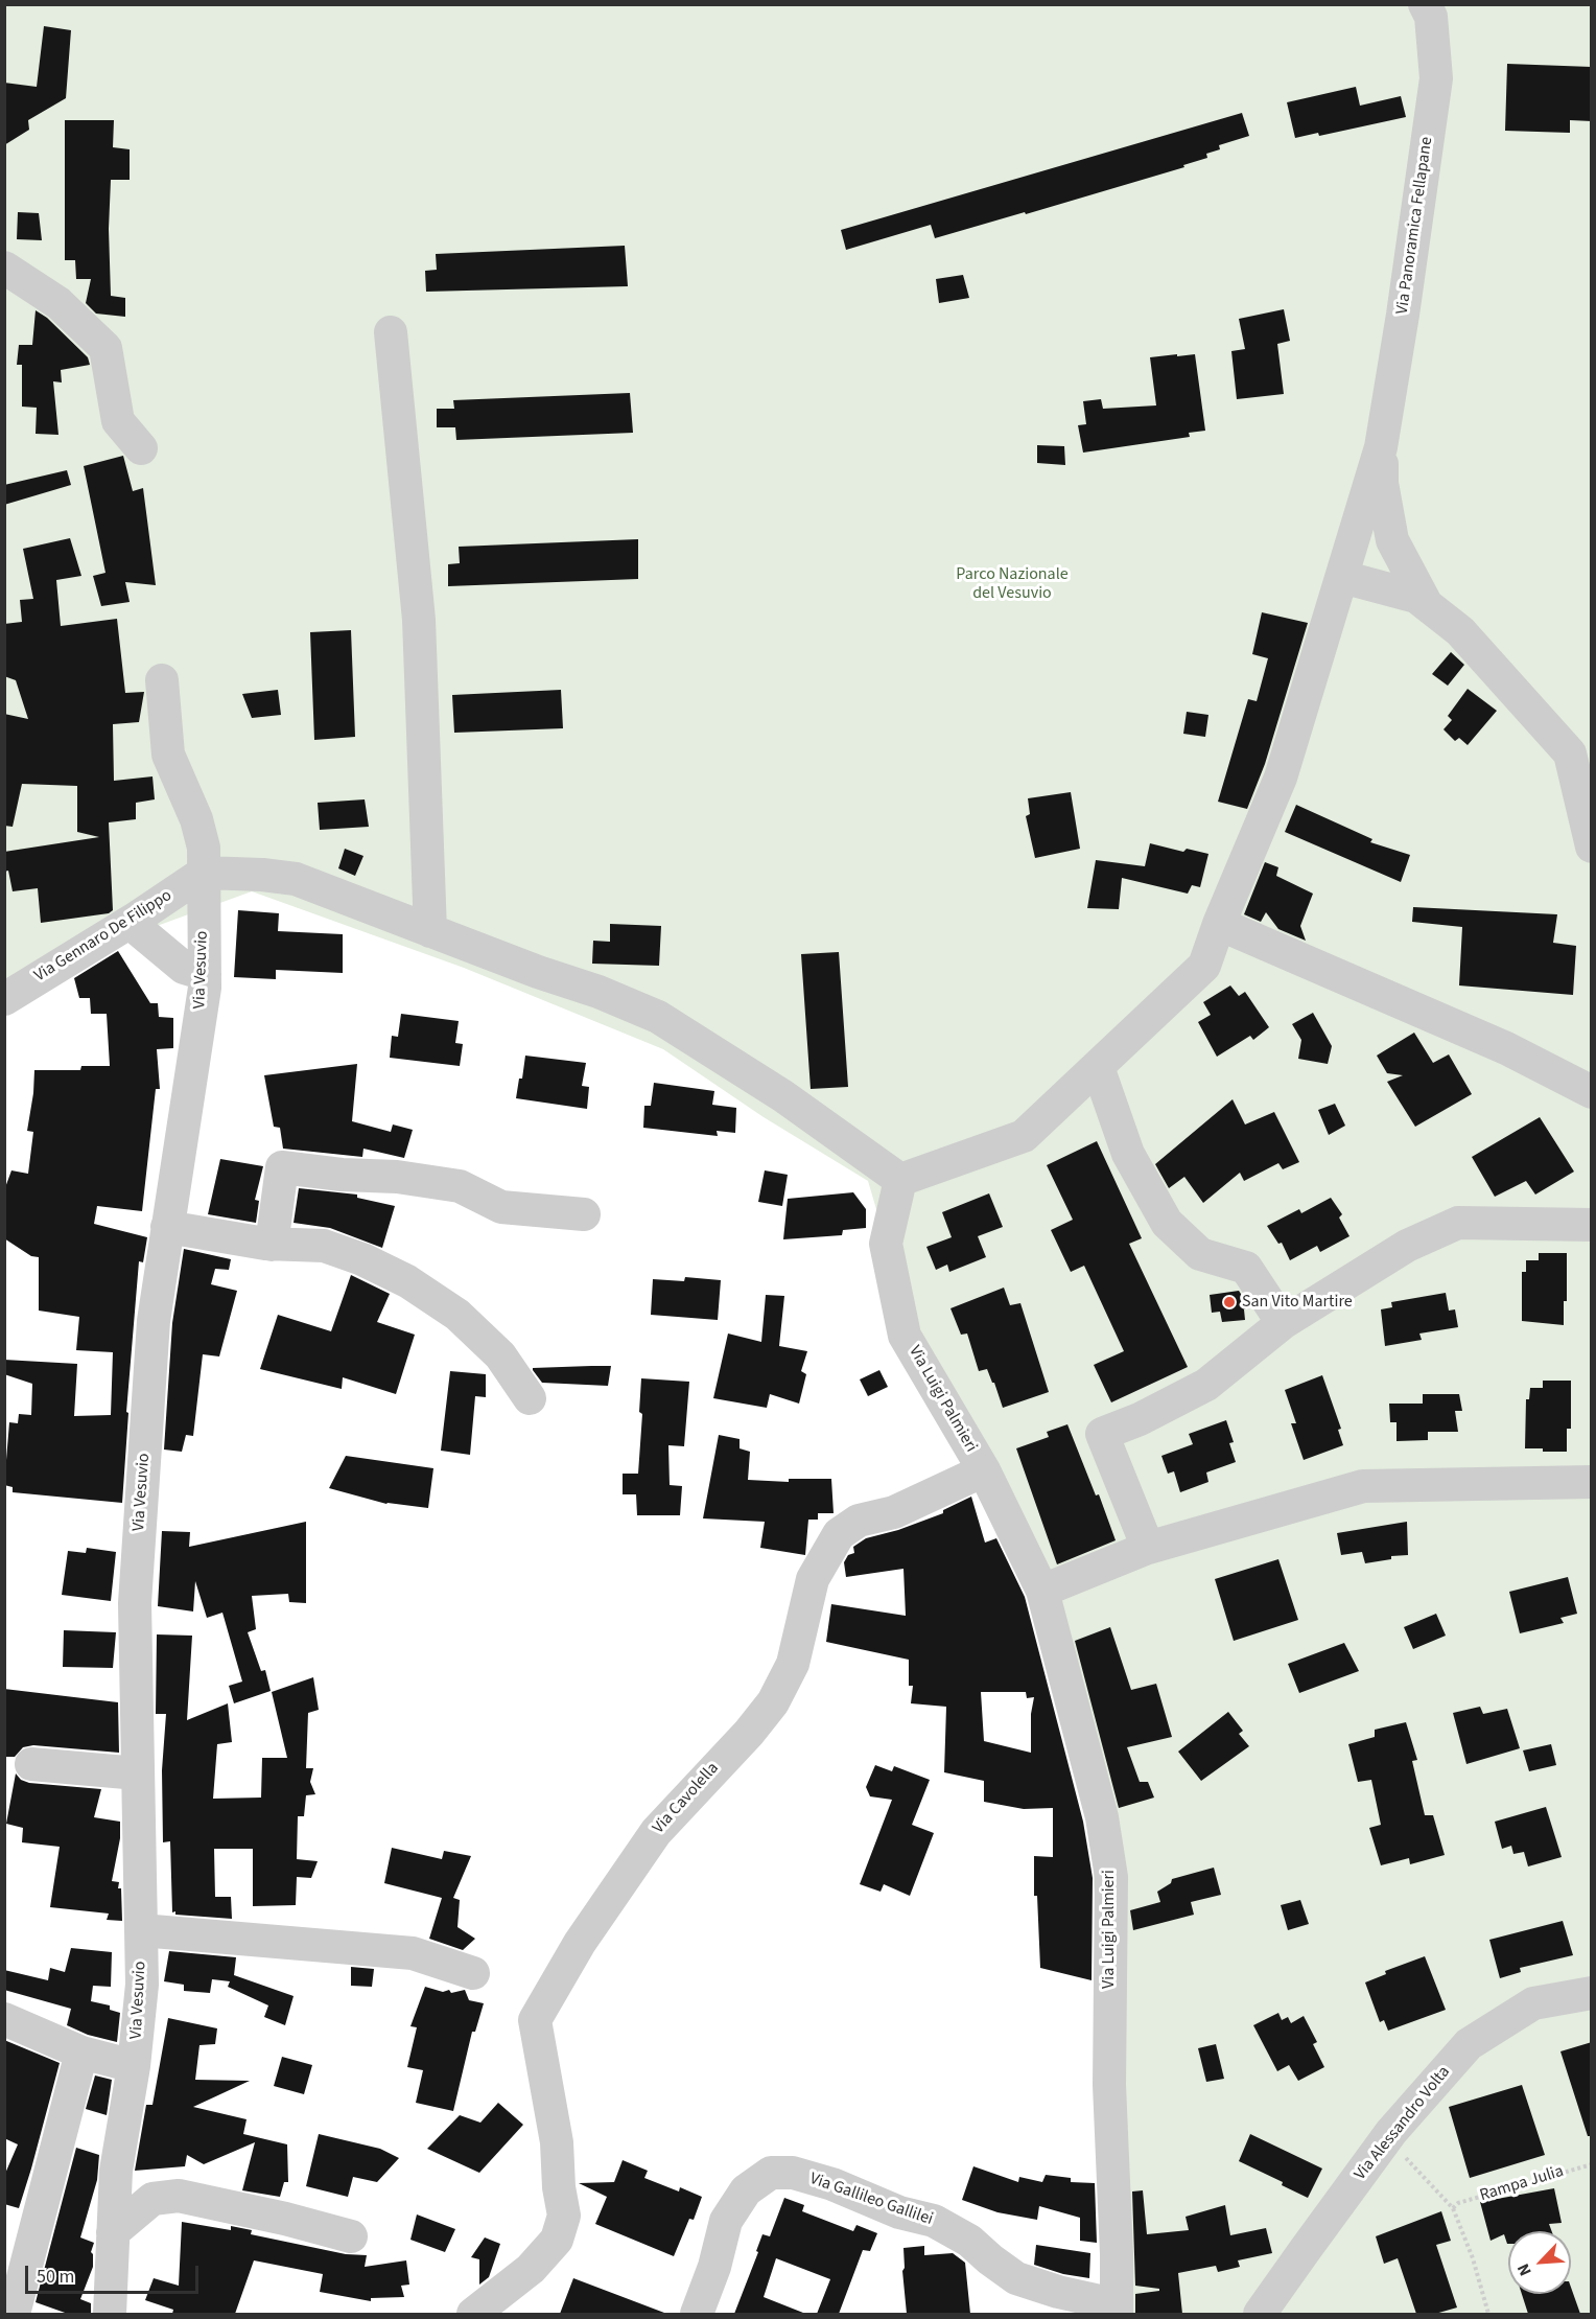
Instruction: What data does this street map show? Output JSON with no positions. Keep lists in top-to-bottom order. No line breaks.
{"streets":{"street":["Via Panoramica Fellapane","Via Gennaro De Filippo","Via Vesuvio","Via Luigi Palmieri","Via Cavolella","Via Alessandro Volta","Via Gallileo Gallilei"],"path":["Rampa Julia"]},"crossings":[["Via Gennaro De Filippo","Via Vesuvio"],["Via Luigi Palmieri","Via Cavolella"],["Via Luigi Palmieri","Via Gallileo Gallilei"]],"parks":["Parco Nazionale del Vesuvio"],"places":["San Vito Martire"],"scale_bar":"50 m","north":"bottom left"}
